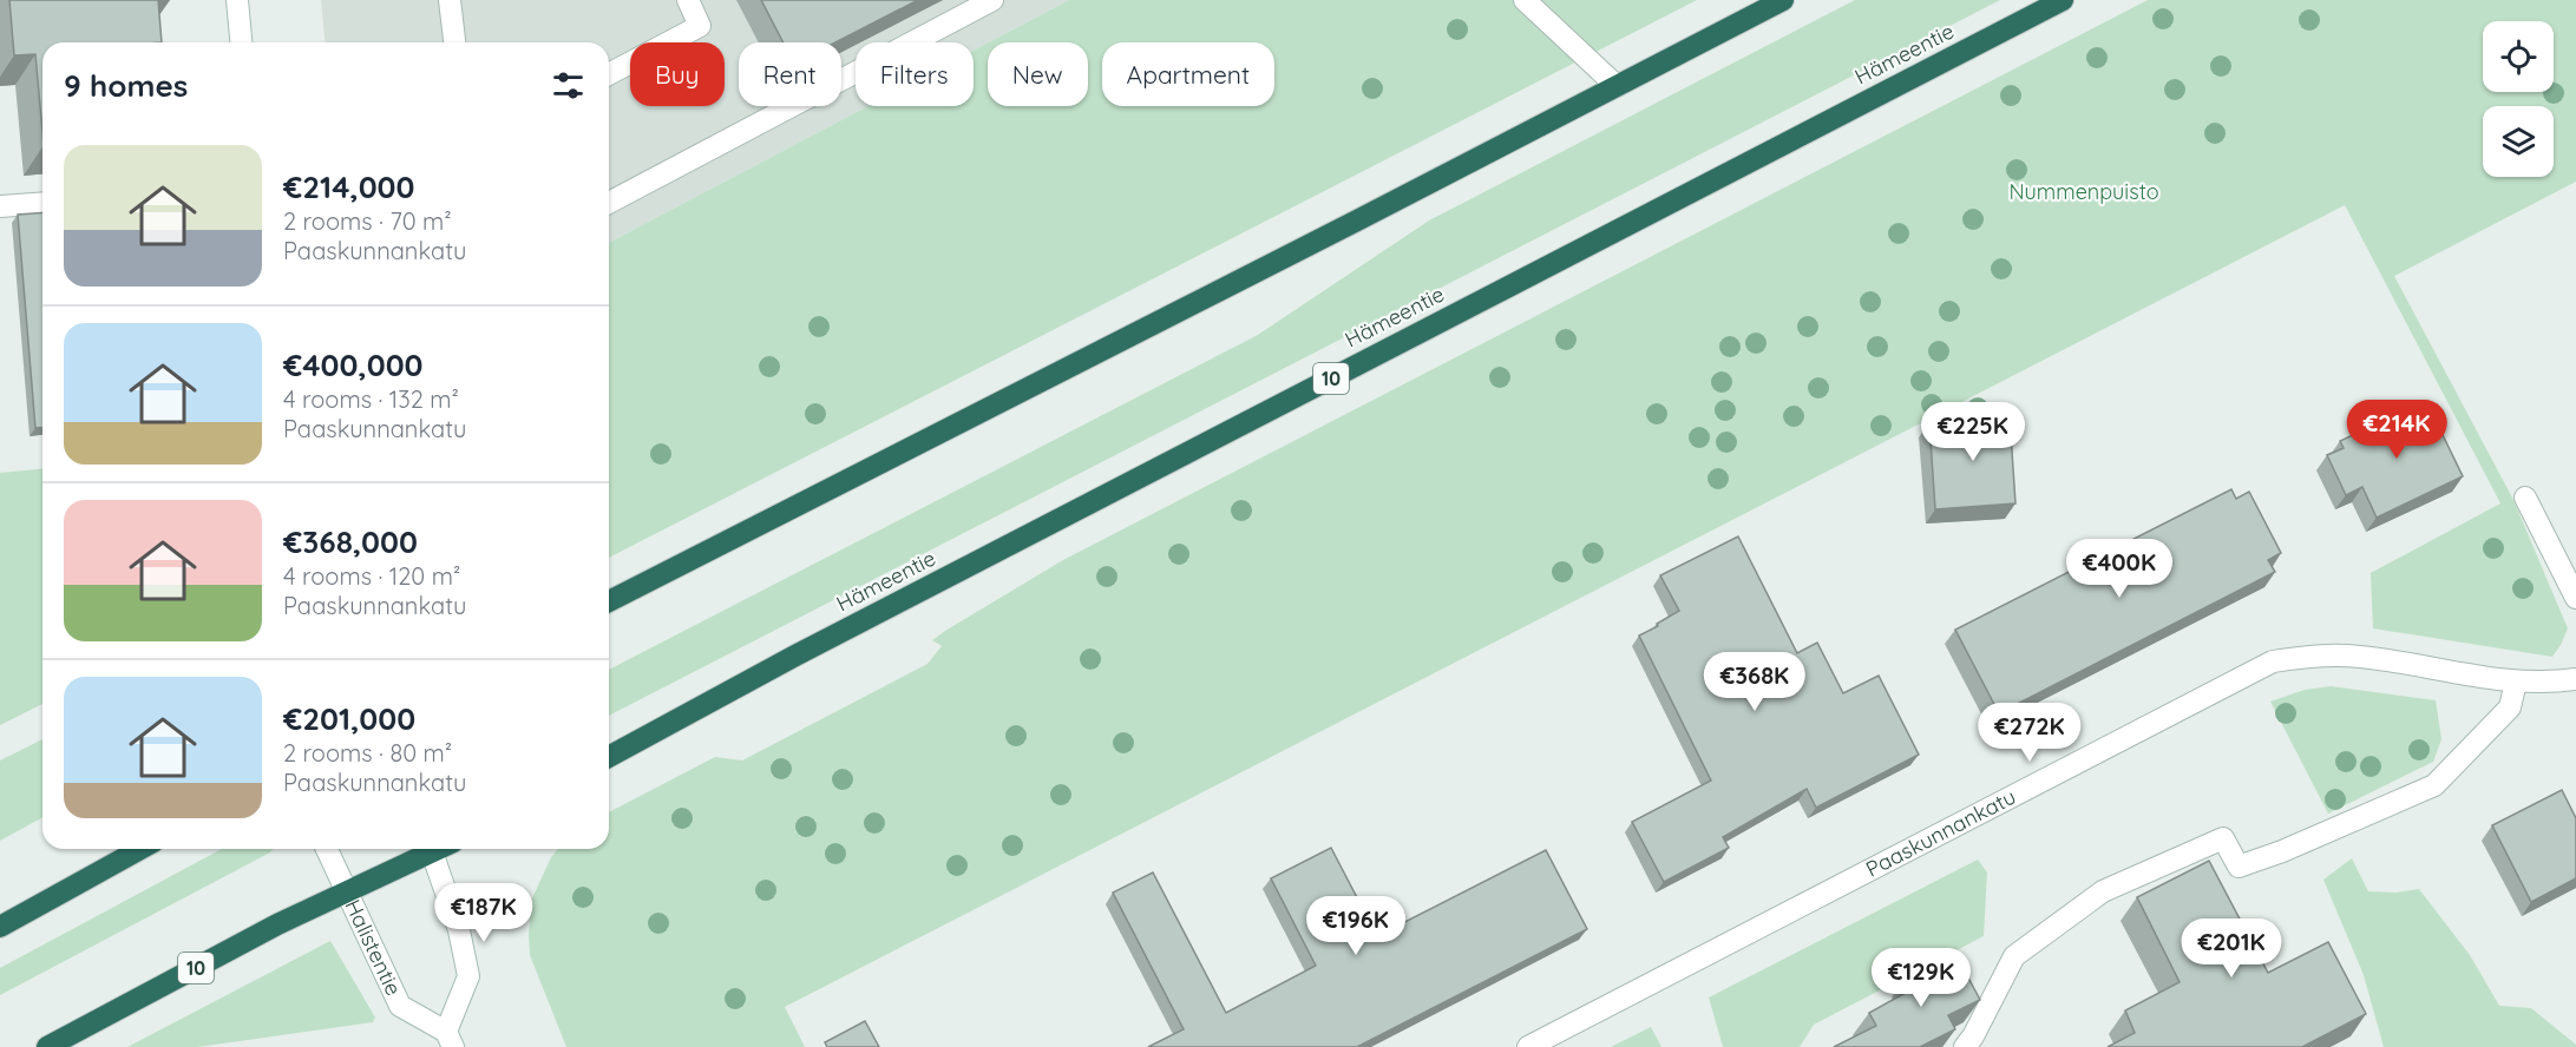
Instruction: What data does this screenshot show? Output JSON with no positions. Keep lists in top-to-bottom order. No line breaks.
{"streets":{"highway":["Hämeentie","10"],"street":["Paaskunnankatu","Halistentie"]},"crossings":[["10","Halistentie"]],"parks":["Nummenpuisto"],"page":{"chip":["Buy","Rent","Filters","New","Apartment"],"heading":"9 homes","list":[{"name":"€214,000","note":"2 rooms · 70 m² · Paaskunnankatu"},{"name":"€400,000","note":"4 rooms · 132 m² · Paaskunnankatu"},{"name":"€368,000","note":"4 rooms · 120 m² · Paaskunnankatu"},{"name":"€201,000","note":"2 rooms · 80 m² · Paaskunnankatu"}],"price":["€214K","€225K","€400K","€368K","€272K","€187K","€196K","€201K","€129K"]}}
